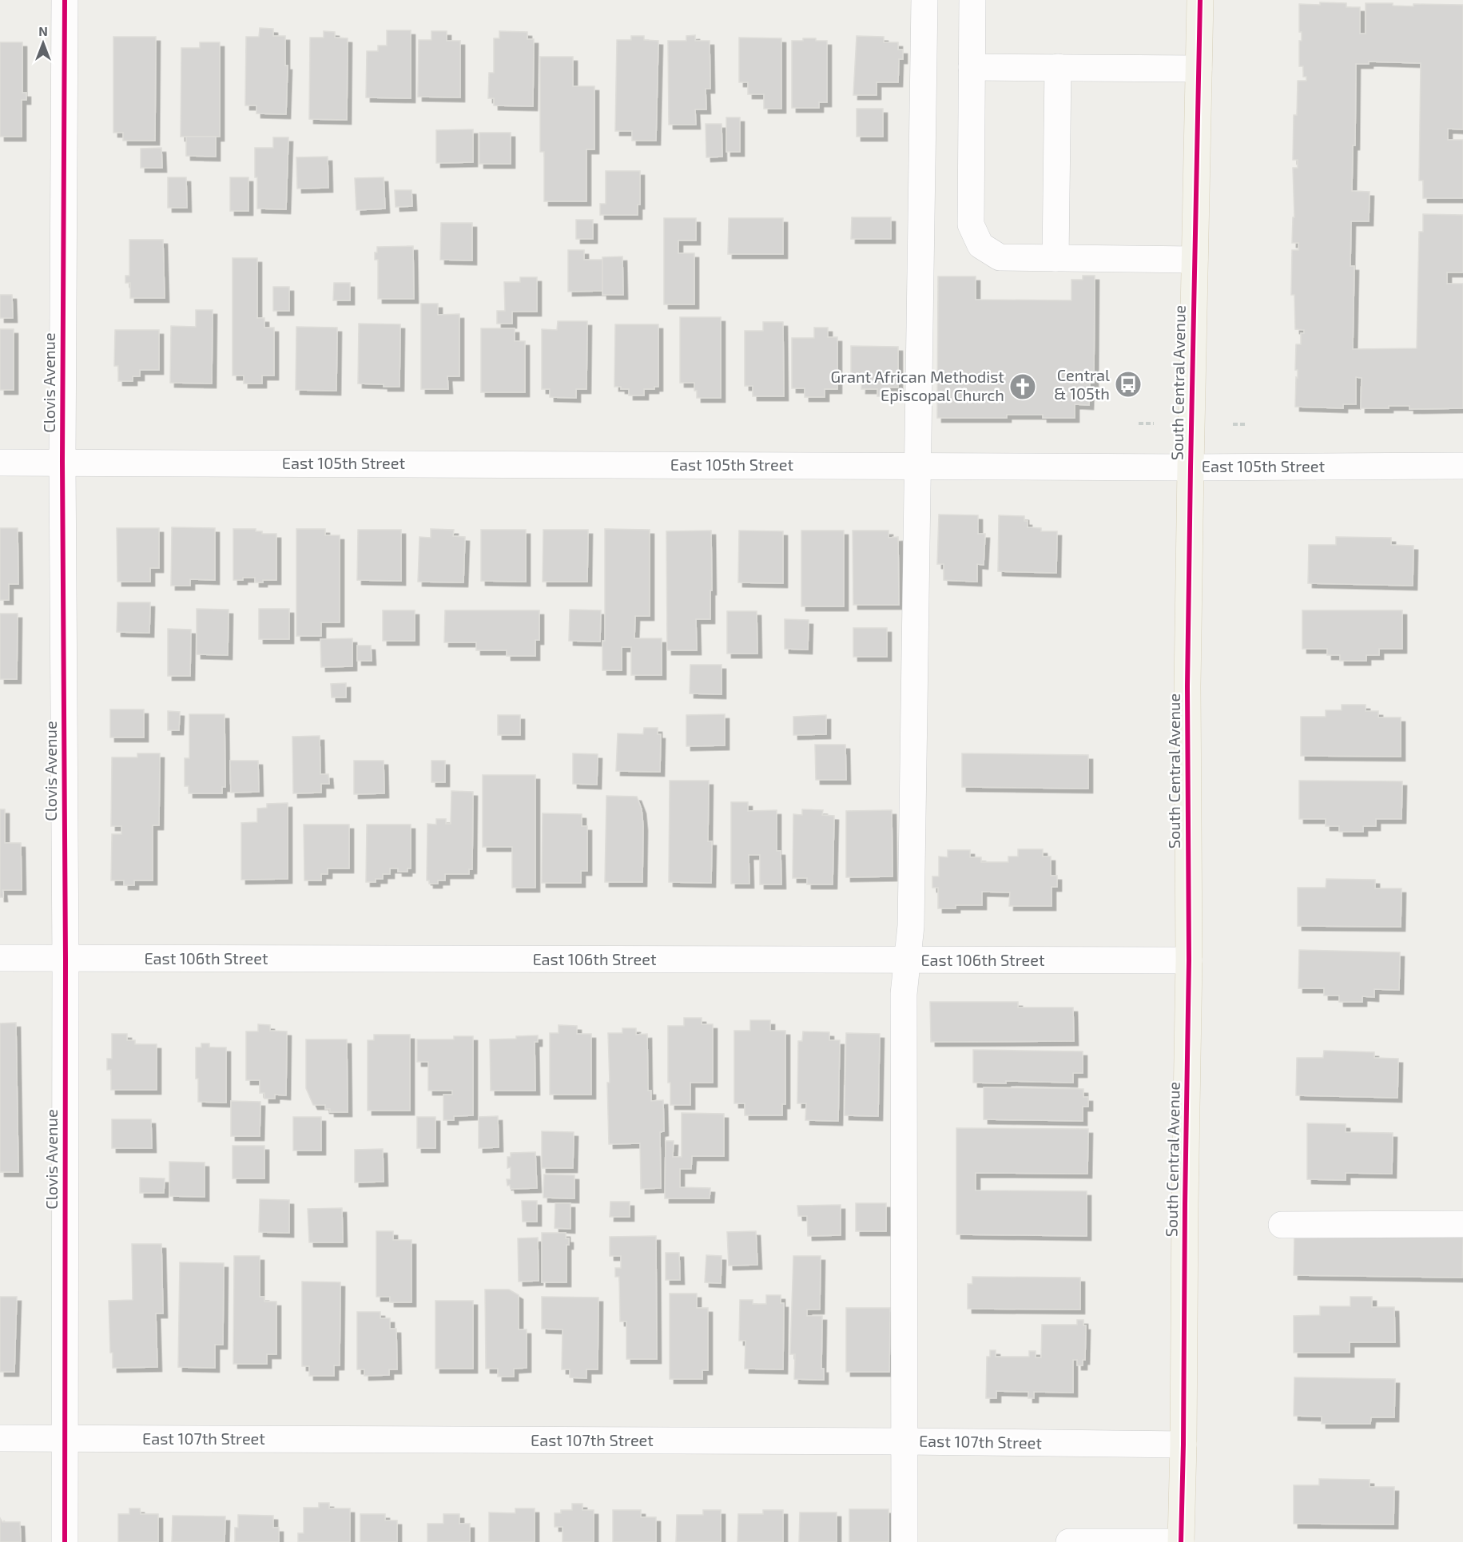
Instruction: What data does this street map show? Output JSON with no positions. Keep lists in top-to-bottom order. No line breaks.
{"streets":{"main road":["South Central Avenue"],"street":["Clovis Avenue","East 105th Street","East 106th Street","East 107th Street"]},"crossings":[["Clovis Avenue","East 105th Street"],["Clovis Avenue","East 106th Street"],["Clovis Avenue","East 107th Street"],["South Central Avenue","East 105th Street"],["South Central Avenue","East 106th Street"],["South Central Avenue","East 107th Street"]],"places":{"bus stop":["Central & 105th"],"church":["Grant African Methodist Episcopal Church"]},"north":"top"}
